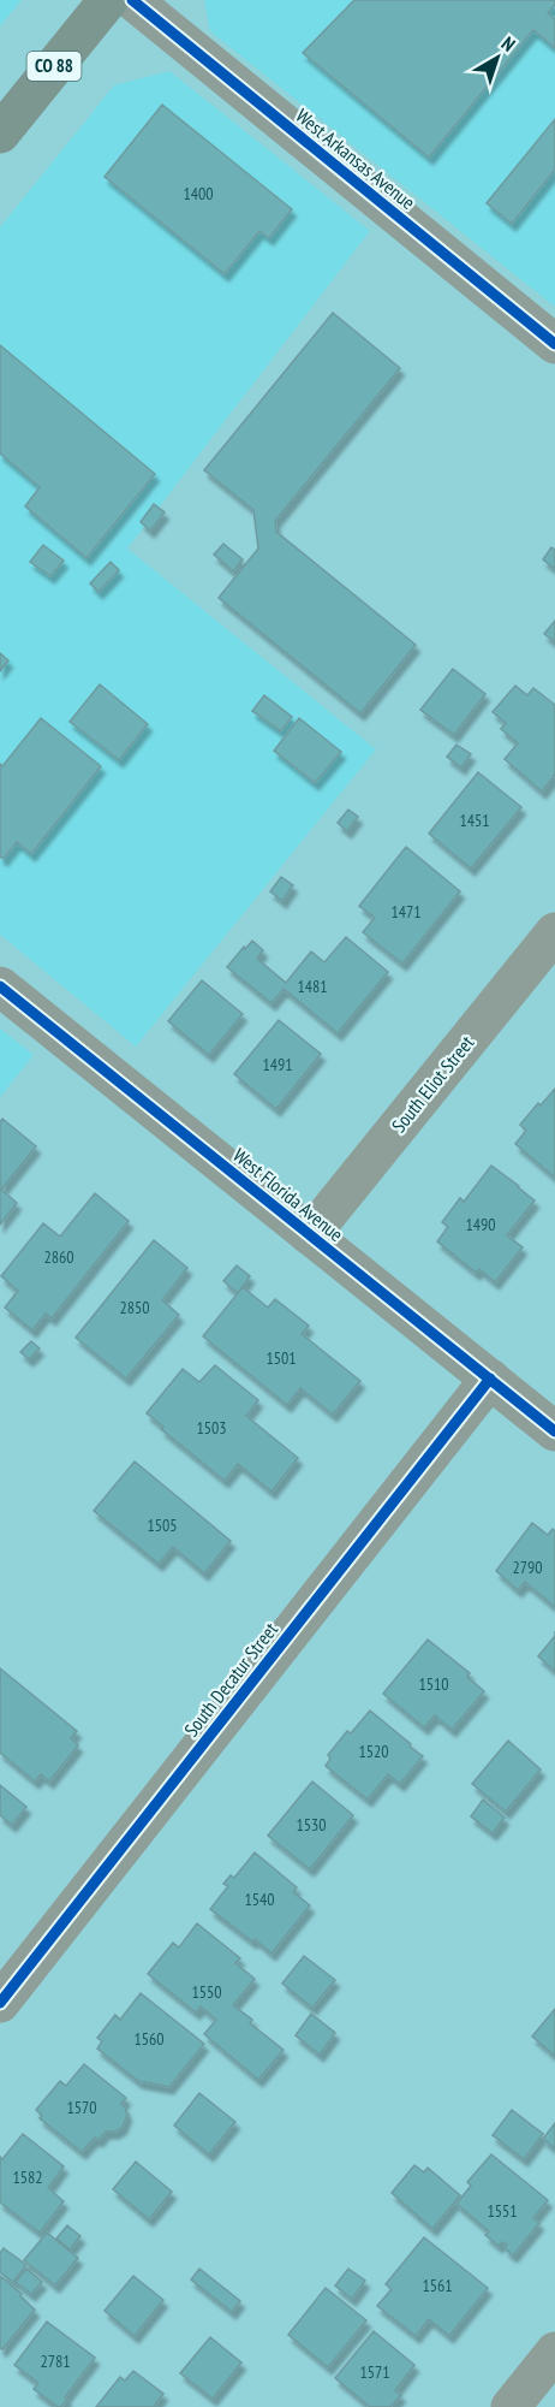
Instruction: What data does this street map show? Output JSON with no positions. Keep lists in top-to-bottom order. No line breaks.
{"streets":{"main road":["CO 88"],"street":["West Arkansas Avenue","South Eliot Street","West Florida Avenue","South Decatur Street"]},"crossings":[["South Eliot Street","West Florida Avenue"],["West Florida Avenue","South Decatur Street"]],"house_numbers":["1400","1451","1471","1481","1491","1490","2860","2850","1501","1503","1505","2790","1510","1520","1530","1540","1550","1560","1570","1582","1551","1561","2781","1571"],"north":"top right"}
